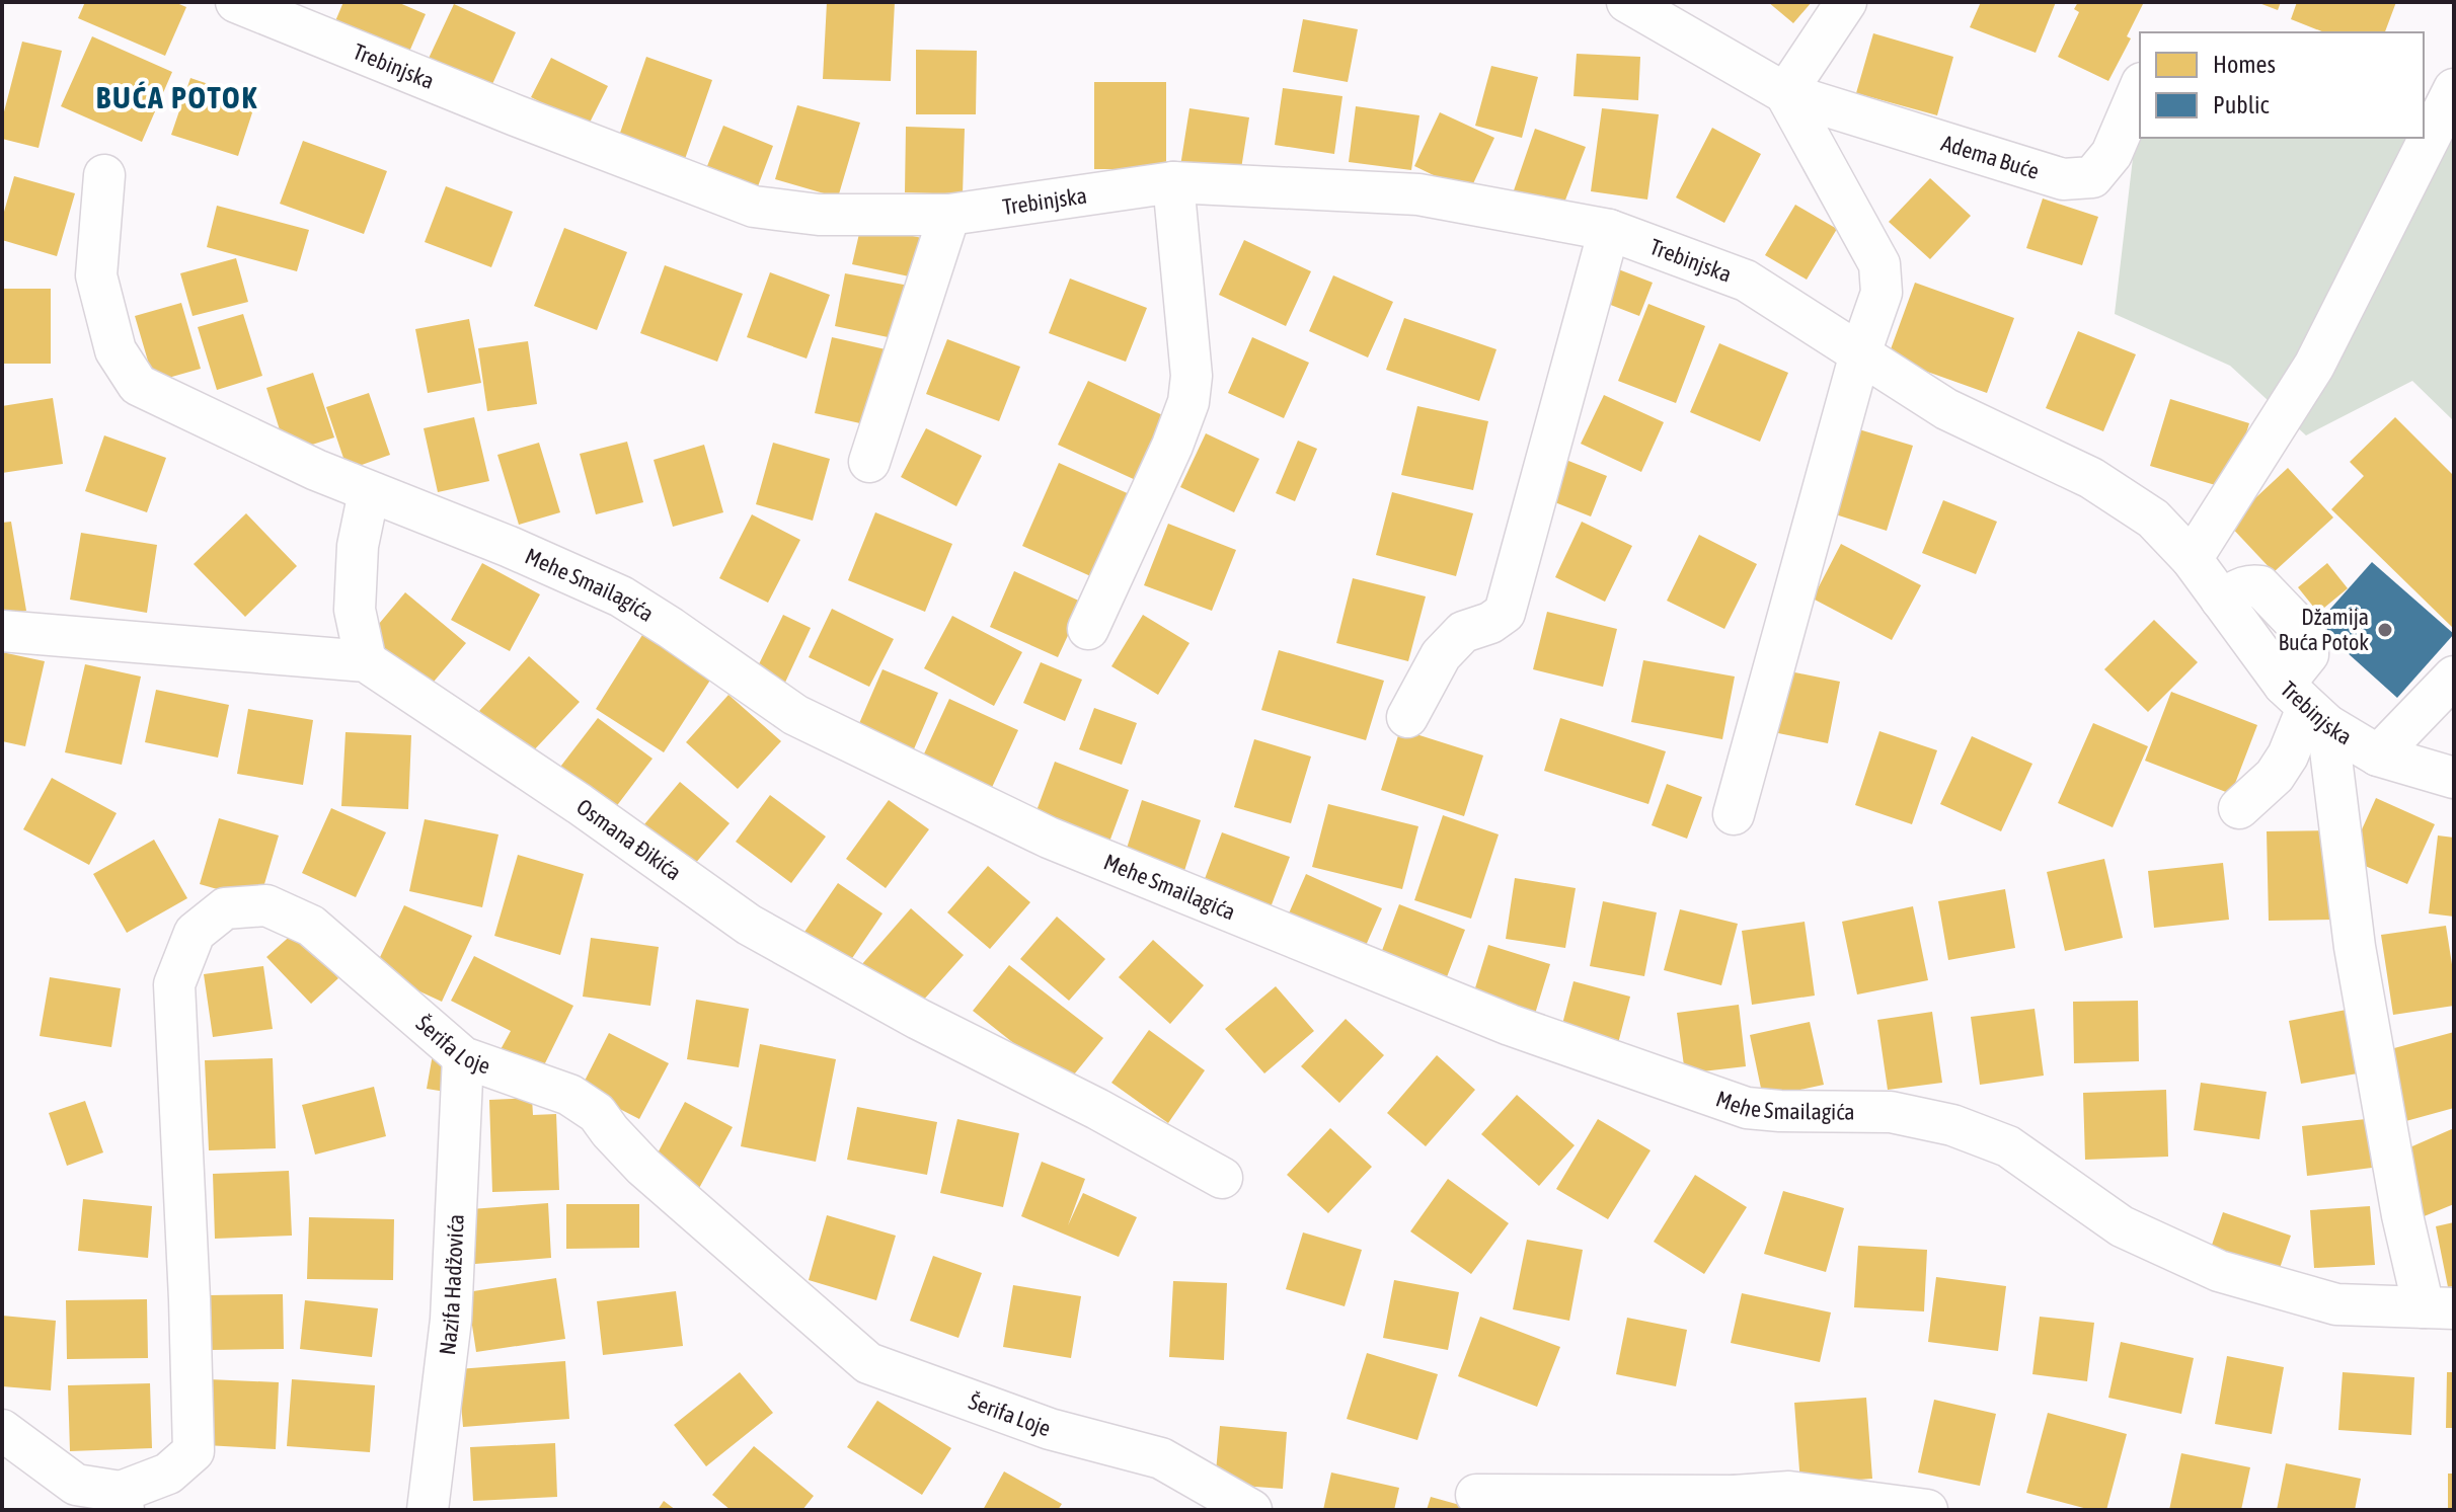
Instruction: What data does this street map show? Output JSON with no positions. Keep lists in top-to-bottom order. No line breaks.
{"streets":{"street":["Trebinjska","Adema Buće","Mehe Smailagića","Osmana Đikića","Šerifa Loje","Nazifa Hadžovića"]},"crossings":[["Šerifa Loje","Nazifa Hadžovića"]],"districts":["BUĆA POTOK"],"places":["Džamija Buća Potok"],"legend":["Homes","Public"]}
